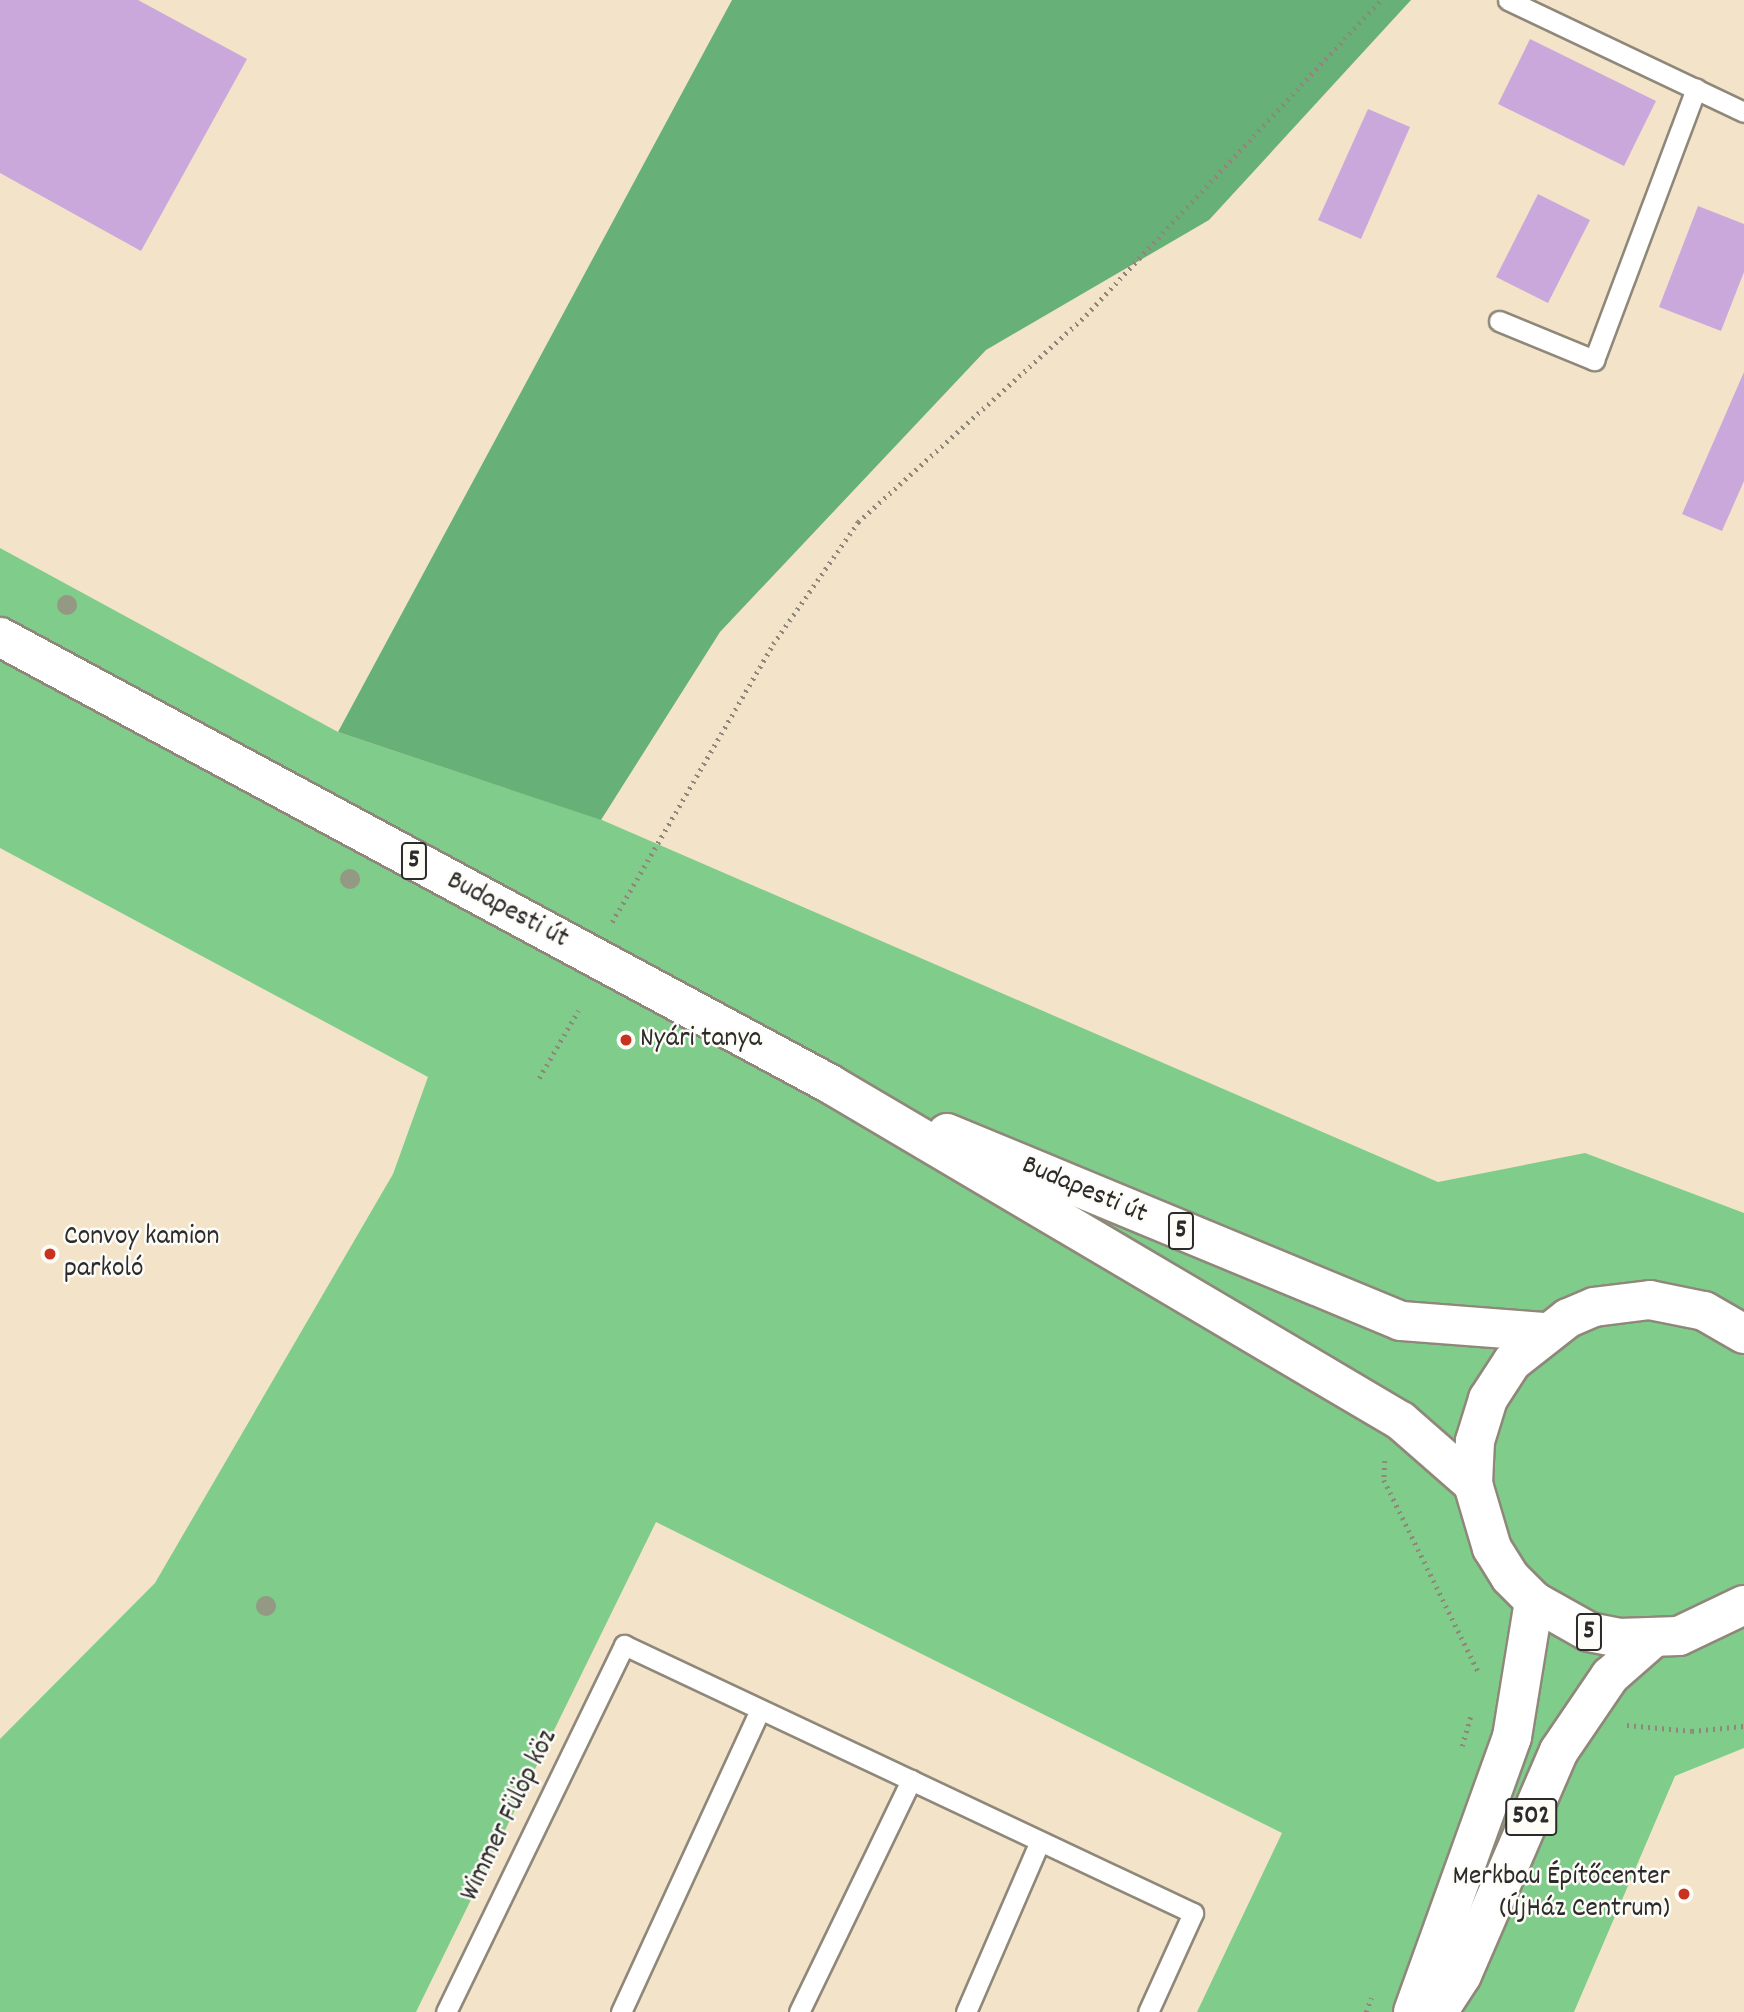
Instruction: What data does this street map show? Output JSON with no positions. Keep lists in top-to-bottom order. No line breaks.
{"streets":{"main road":["5","Budapesti út","502"],"lane":["Wimmer Fülöp köz"]},"crossings":[["5","Budapesti út"],["5","502"]],"places":["Nyári tanya","Convoy kamion parkoló","Merkbau Építőcenter (ÚjHáz Centrum)"]}
